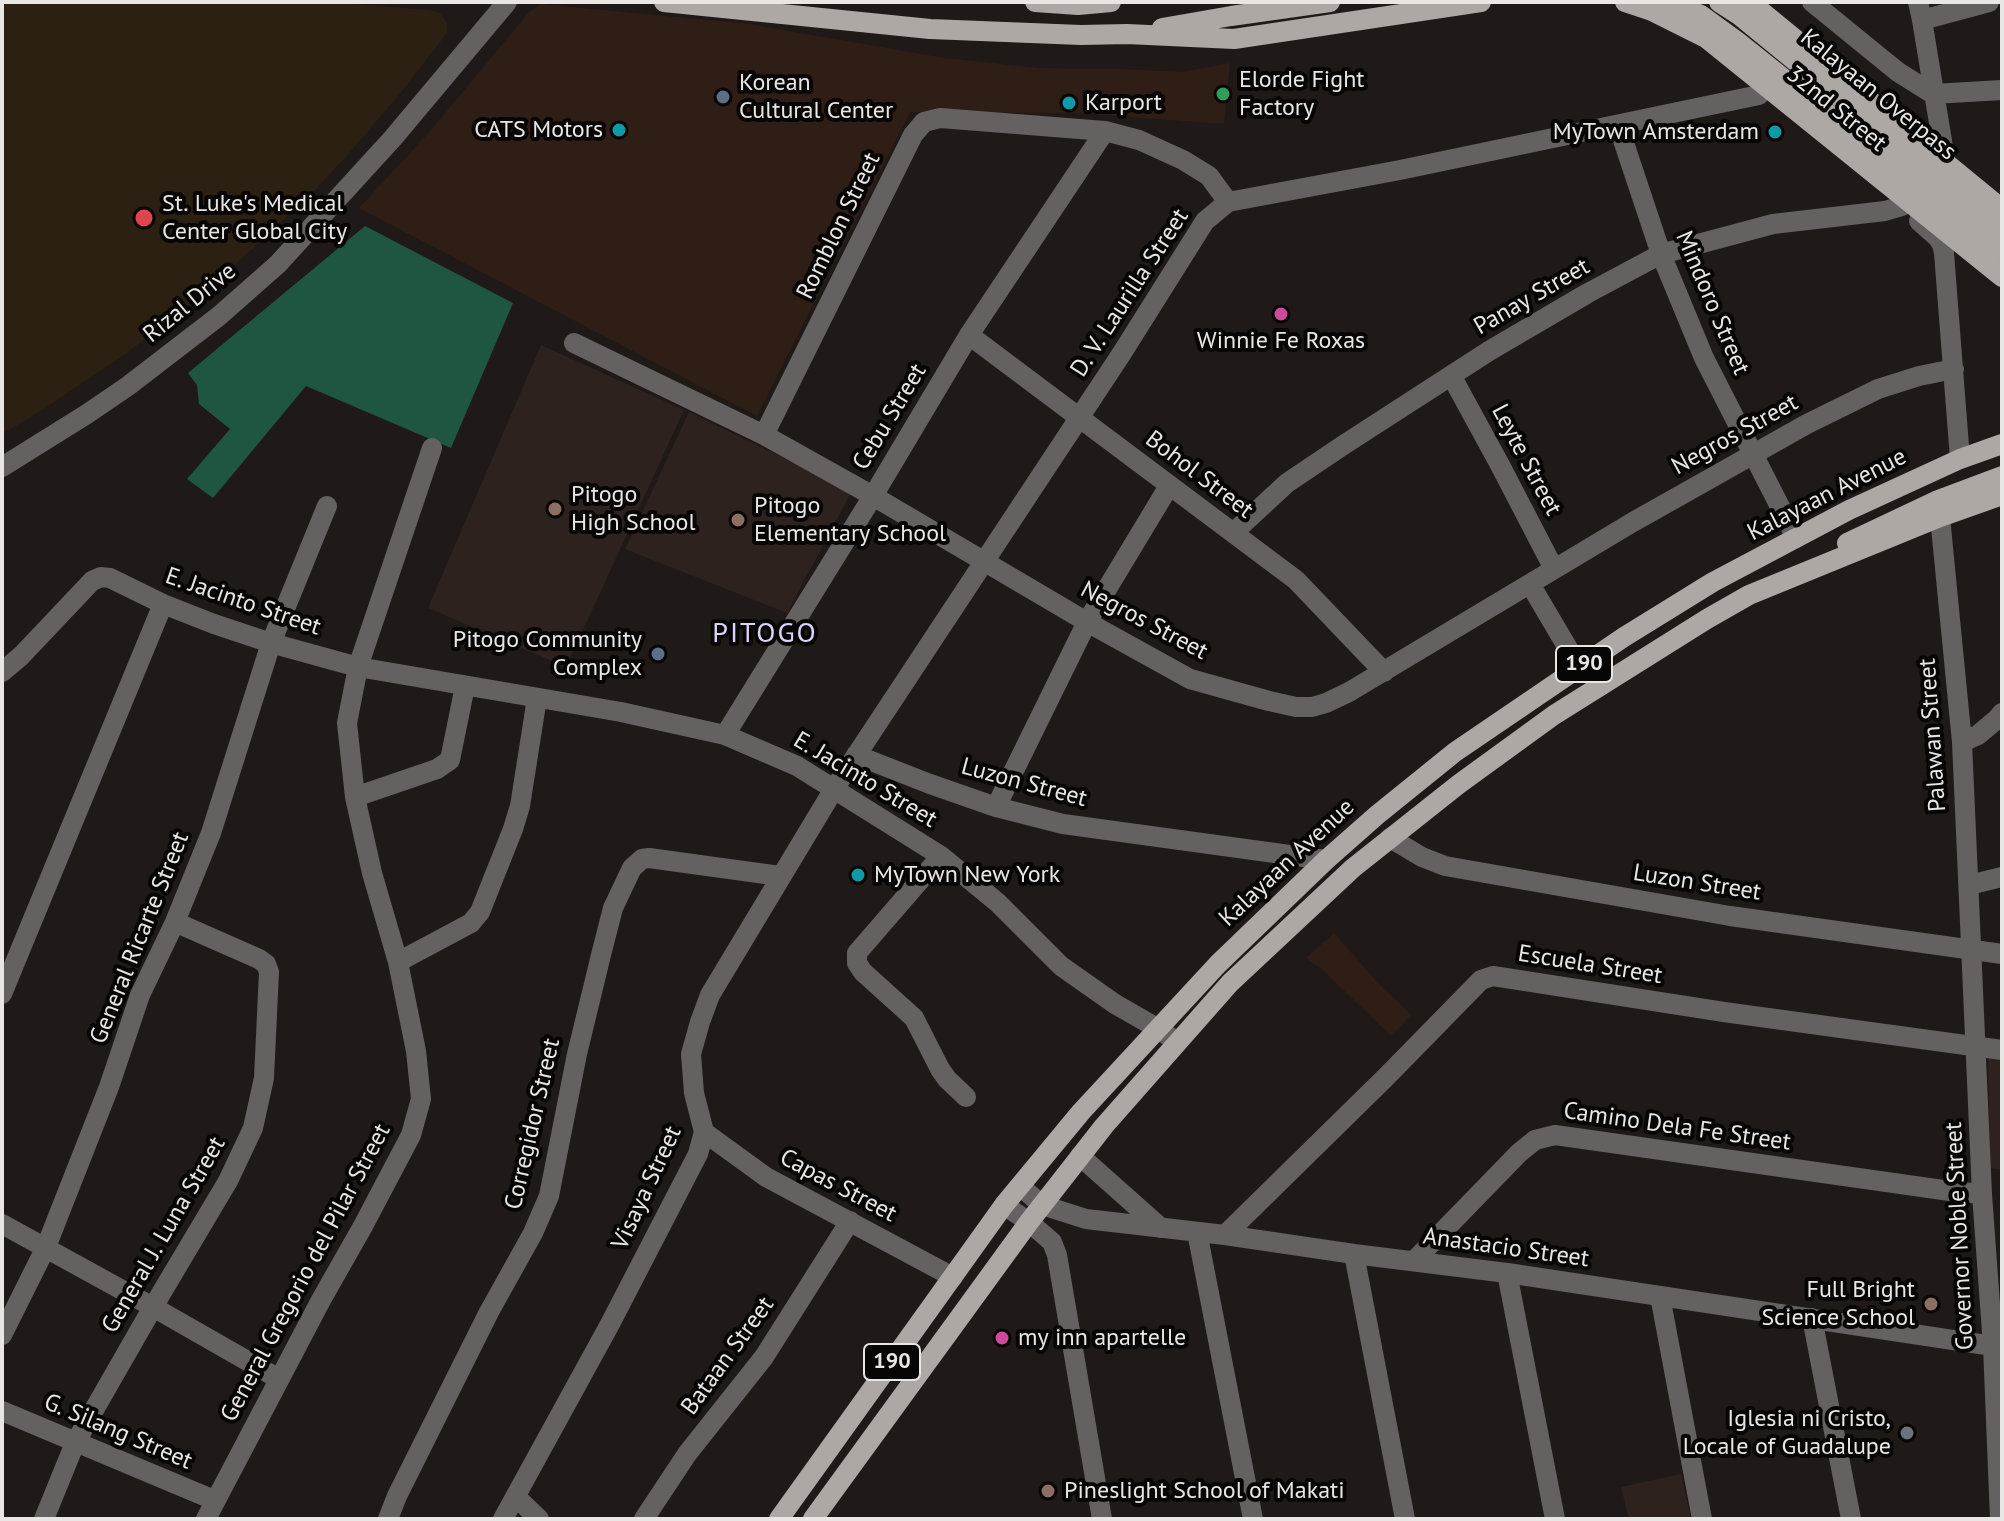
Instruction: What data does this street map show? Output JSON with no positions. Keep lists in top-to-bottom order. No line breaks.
{"streets":{"main road":["Kalayaan Overpass","32nd Street","Kalayaan Avenue","190"],"street":["Romblon Street","D. V. Laurilla Street","Panay Street","Rizal Drive","Mindoro Street","Cebu Street","Negros Street","Leyte Street","Bohol Street","E. Jacinto Street","Palawan Street","Luzon Street","General Ricarte Street","Escuela Street","Corregidor Street","Camino Dela Fe Street","Capas Street","Visaya Street","General J. Luna Street","Governor Noble Street","Anastacio Street","General Gregorio del Pilar Street","Bataan Street","G. Silang Street"]},"crossings":[["Romblon Street","D. V. Laurilla Street"],["Romblon Street","Cebu Street"],["Romblon Street","Negros Street"],["D. V. Laurilla Street","Negros Street"],["D. V. Laurilla Street","Bohol Street"],["D. V. Laurilla Street","E. Jacinto Street"],["D. V. Laurilla Street","Luzon Street"],["D. V. Laurilla Street","Visaya Street"],["Panay Street","Mindoro Street"],["Panay Street","Negros Street"],["Panay Street","Leyte Street"],["Panay Street","Bohol Street"],["Mindoro Street","Negros Street"],["Mindoro Street","Kalayaan Avenue"],["Cebu Street","Negros Street"],["Cebu Street","Bohol Street"],["Cebu Street","E. Jacinto Street"],["Negros Street","Leyte Street"],["Negros Street","Bohol Street"],["Kalayaan Avenue","E. Jacinto Street"],["Kalayaan Avenue","Palawan Street"],["Kalayaan Avenue","Luzon Street"],["Kalayaan Avenue","Capas Street"],["Kalayaan Avenue","Anastacio Street"],["E. Jacinto Street","General Ricarte Street"],["E. Jacinto Street","Visaya Street"],["E. Jacinto Street","General Gregorio del Pilar Street"],["Palawan Street","Luzon Street"],["Palawan Street","Governor Noble Street"],["Luzon Street","Governor Noble Street"],["General Ricarte Street","General J. Luna Street"],["Escuela Street","Governor Noble Street"],["Escuela Street","Anastacio Street"],["Corregidor Street","Visaya Street"],["Camino Dela Fe Street","Governor Noble Street"],["Camino Dela Fe Street","Anastacio Street"],["Capas Street","Visaya Street"],["Capas Street","Bataan Street"],["General J. Luna Street","G. Silang Street"],["Governor Noble Street","Anastacio Street"],["General Gregorio del Pilar Street","G. Silang Street"]],"districts":["PITOGO"],"places":["Elorde Fight Factory","Korean Cultural Center","Karport","CATS Motors","MyTown Amsterdam","St. Luke's Medical Center Global City","Winnie Fe Roxas","Pitogo High School","Pitogo Elementary School","Pitogo Community Complex","MyTown New York","Full Bright Science School","my inn apartelle","Iglesia ni Cristo, Locale of Guadalupe","Pineslight School of Makati"]}
